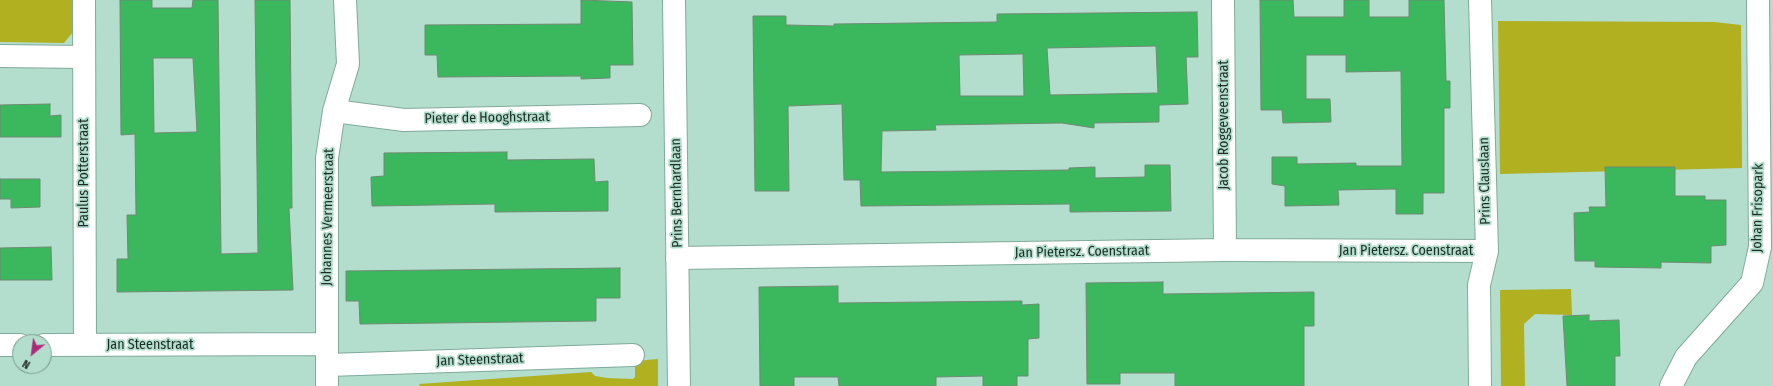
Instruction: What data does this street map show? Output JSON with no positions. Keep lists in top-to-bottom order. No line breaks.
{"streets":{"street":["Pieter de Hooghstraat","Jacob Roggeveenstraat","Paulus Potterstraat","Prins Clauslaan","Prins Bernhardlaan","Johan Frisopark","Johannes Vermeerstraat","Jan Pietersz. Coenstraat","Jan Steenstraat"]},"crossings":[["Pieter de Hooghstraat","Johannes Vermeerstraat"],["Jacob Roggeveenstraat","Jan Pietersz. Coenstraat"],["Paulus Potterstraat","Jan Steenstraat"],["Prins Clauslaan","Jan Pietersz. Coenstraat"],["Prins Bernhardlaan","Jan Pietersz. Coenstraat"],["Johannes Vermeerstraat","Jan Steenstraat"]],"north":"bottom left"}
